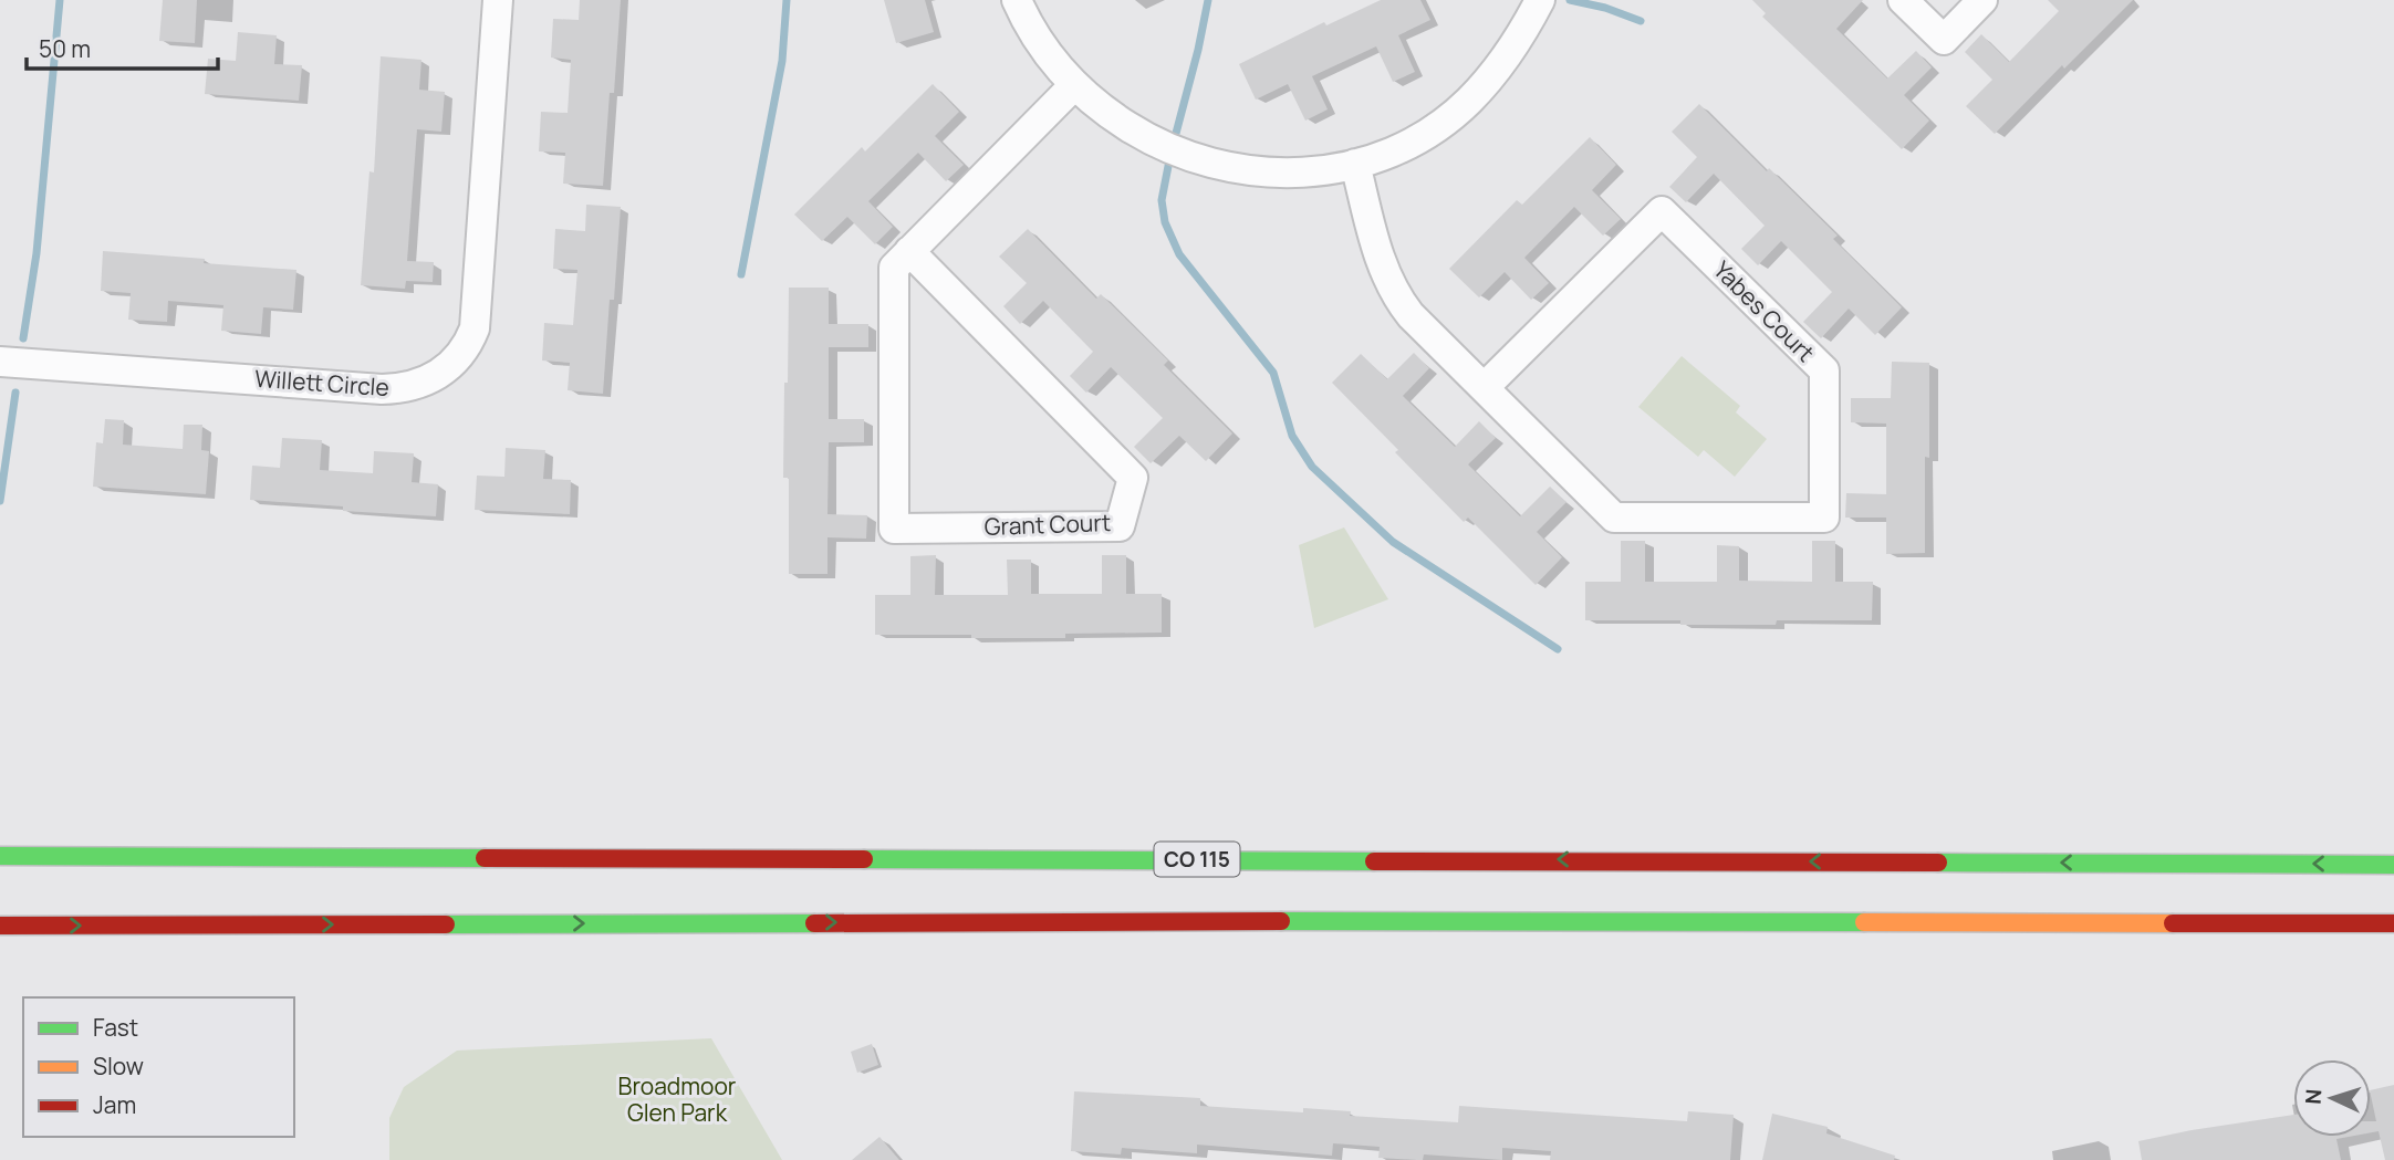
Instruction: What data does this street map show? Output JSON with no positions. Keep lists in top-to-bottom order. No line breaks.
{"streets":{"highway":["CO 115"],"street":["Yabes Court","Willett Circle","Grant Court"]},"parks":["Broadmoor Glen Park"],"legend":["Fast","Slow","Jam"],"scale_bar":"50 m","north":"left"}
